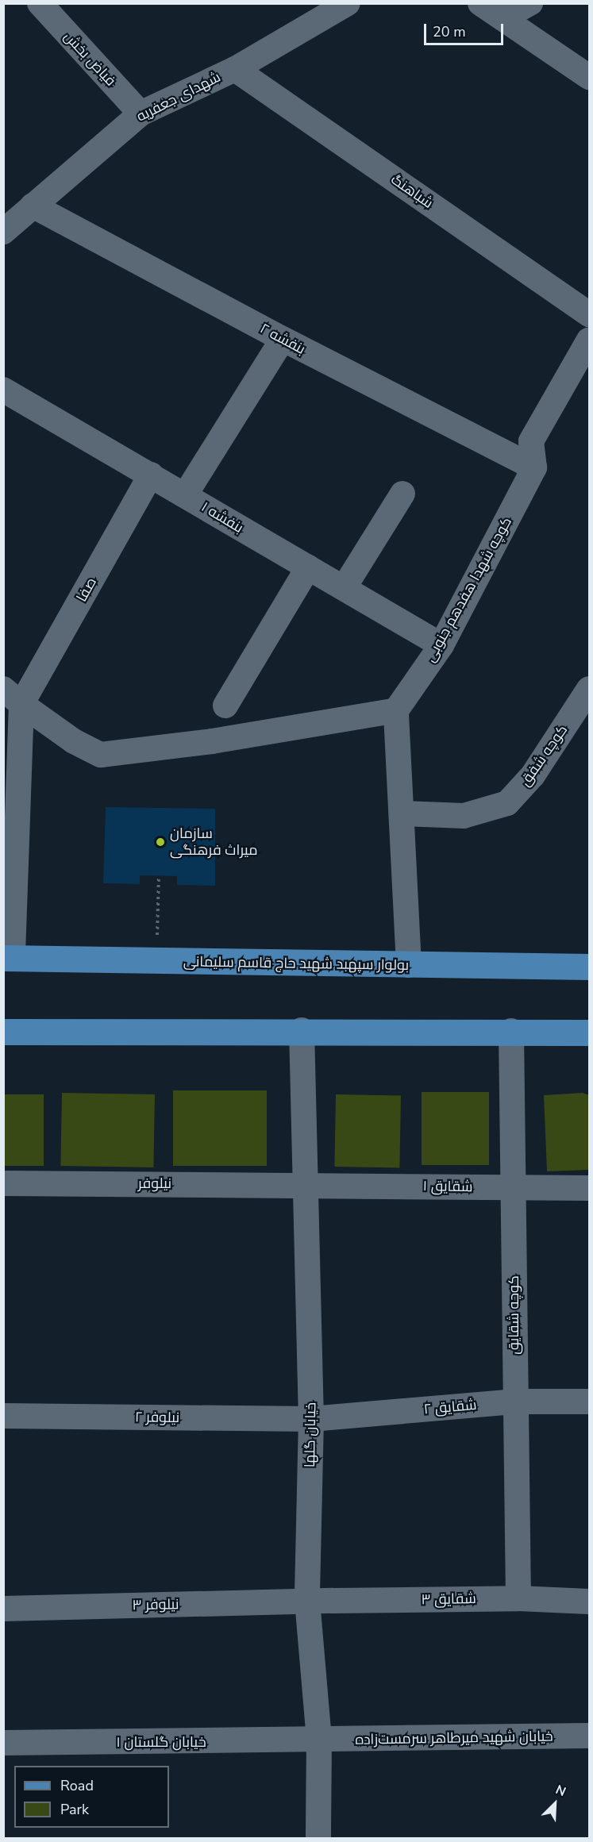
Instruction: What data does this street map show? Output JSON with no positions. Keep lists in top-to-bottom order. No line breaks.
{"streets":{"main road":["بولوار سپهبد شهید حاج قاسم سلیمانی"],"street":["فیاض بخش","شهدای جعفریه","شباهنگ","بنفشه ۲","بنفشه ۱","صفا","کوچه شهدا هفدهم جنوبی","کوچه شفق","نیلوفر","شقایق ۱","کوچه شقایق","شقایق ۲","نیلوفر ۲","خیابان گلها","شقایق ۳","نیلوفر ۳","خیابان شهید میرطاهر سرمست‌زاده","خیابان گلستان ۱"]},"crossings":[["فیاض بخش","شهدای جعفریه"],["شهدای جعفریه","شباهنگ"],["شهدای جعفریه","بنفشه ۲"],["بنفشه ۲","کوچه شهدا هفدهم جنوبی"],["بنفشه ۱","صفا"],["بنفشه ۱","کوچه شهدا هفدهم جنوبی"],["نیلوفر","شقایق ۱"],["نیلوفر","خیابان گلها"],["شقایق ۱","کوچه شقایق"],["شقایق ۱","خیابان گلها"],["کوچه شقایق","شقایق ۲"],["کوچه شقایق","شقایق ۳"],["شقایق ۲","نیلوفر ۲"],["شقایق ۲","خیابان گلها"],["نیلوفر ۲","خیابان گلها"],["خیابان گلها","شقایق ۳"],["خیابان گلها","نیلوفر ۳"],["خیابان گلها","خیابان شهید میرطاهر سرمست‌زاده"],["خیابان گلها","خیابان گلستان ۱"],["شقایق ۳","نیلوفر ۳"],["خیابان شهید میرطاهر سرمست‌زاده","خیابان گلستان ۱"]],"places":["سازمان میراث فرهنگی"],"legend":["Road","Park"],"scale_bar":"20 m","north":"top right"}
